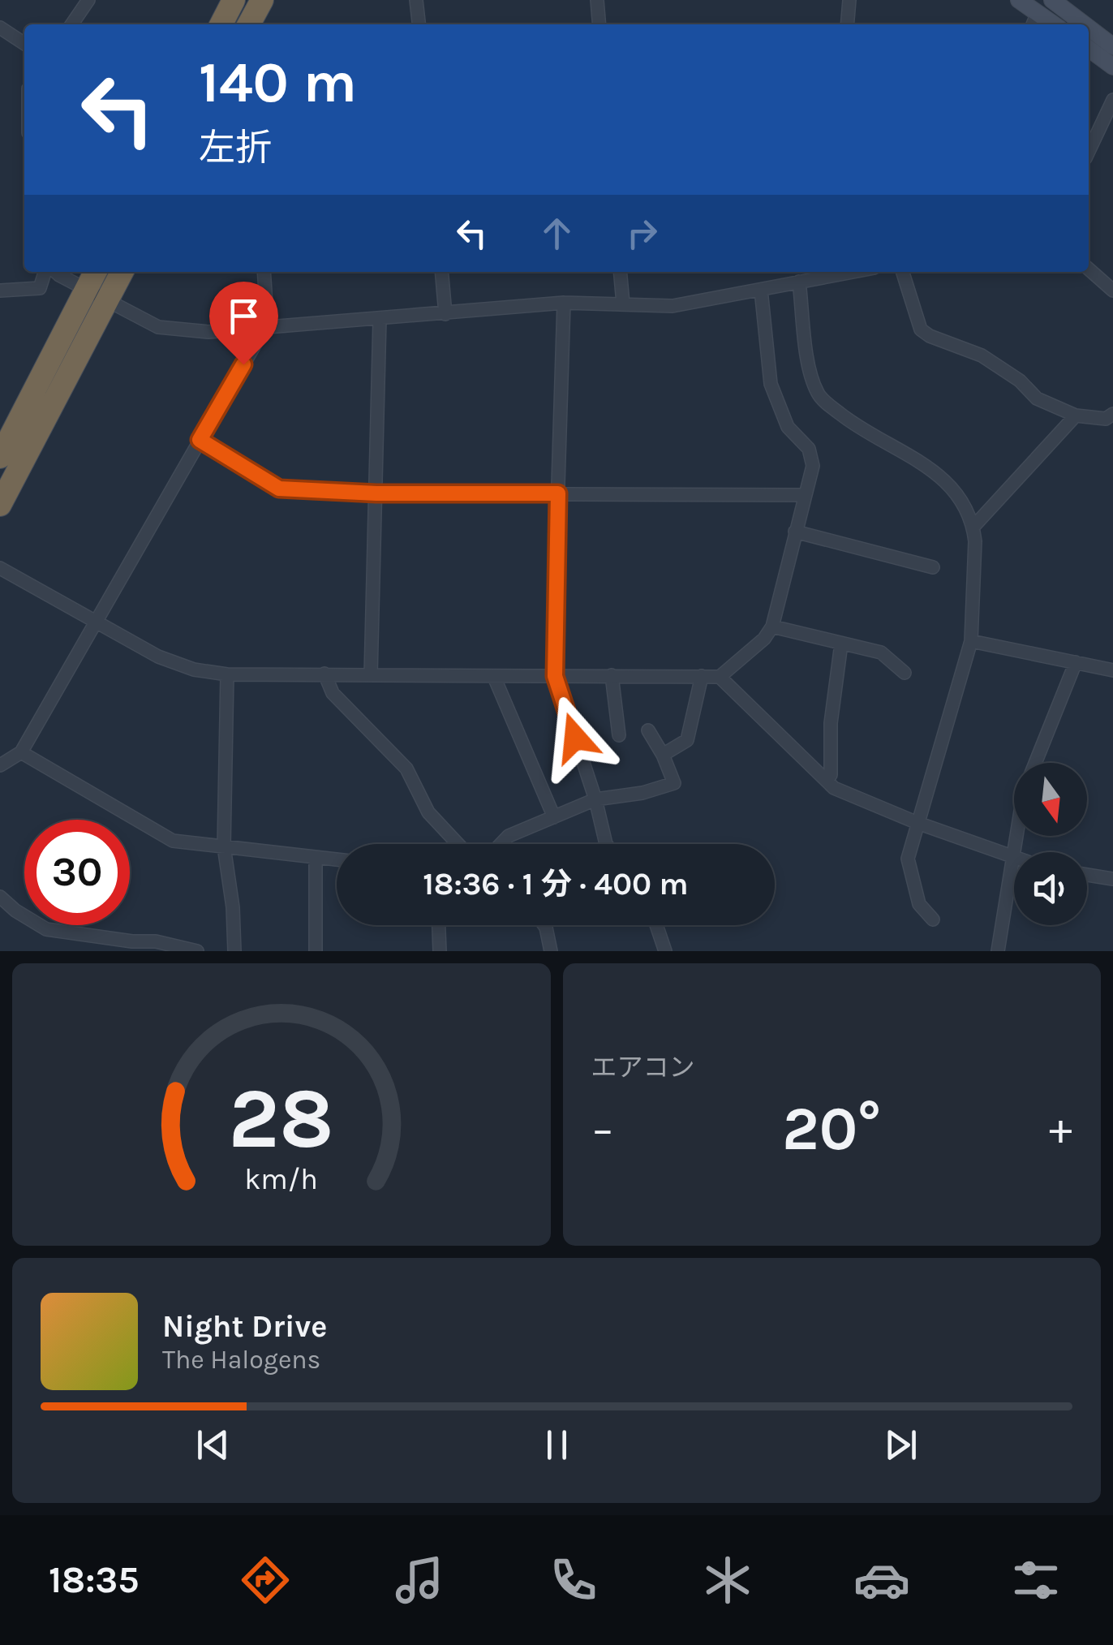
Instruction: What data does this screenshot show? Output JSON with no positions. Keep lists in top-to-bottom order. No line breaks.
{"north":"bottom","page":{"turn":["140 m","左折"],"limit":"30","trip":"18:36 · 1 分 · 400 m","tile":"エアコン","heat":["−","20°","+"],"song":["Night Drive","The Halogens"],"tabs":"18:35","gauge":["28","km/h"]}}
